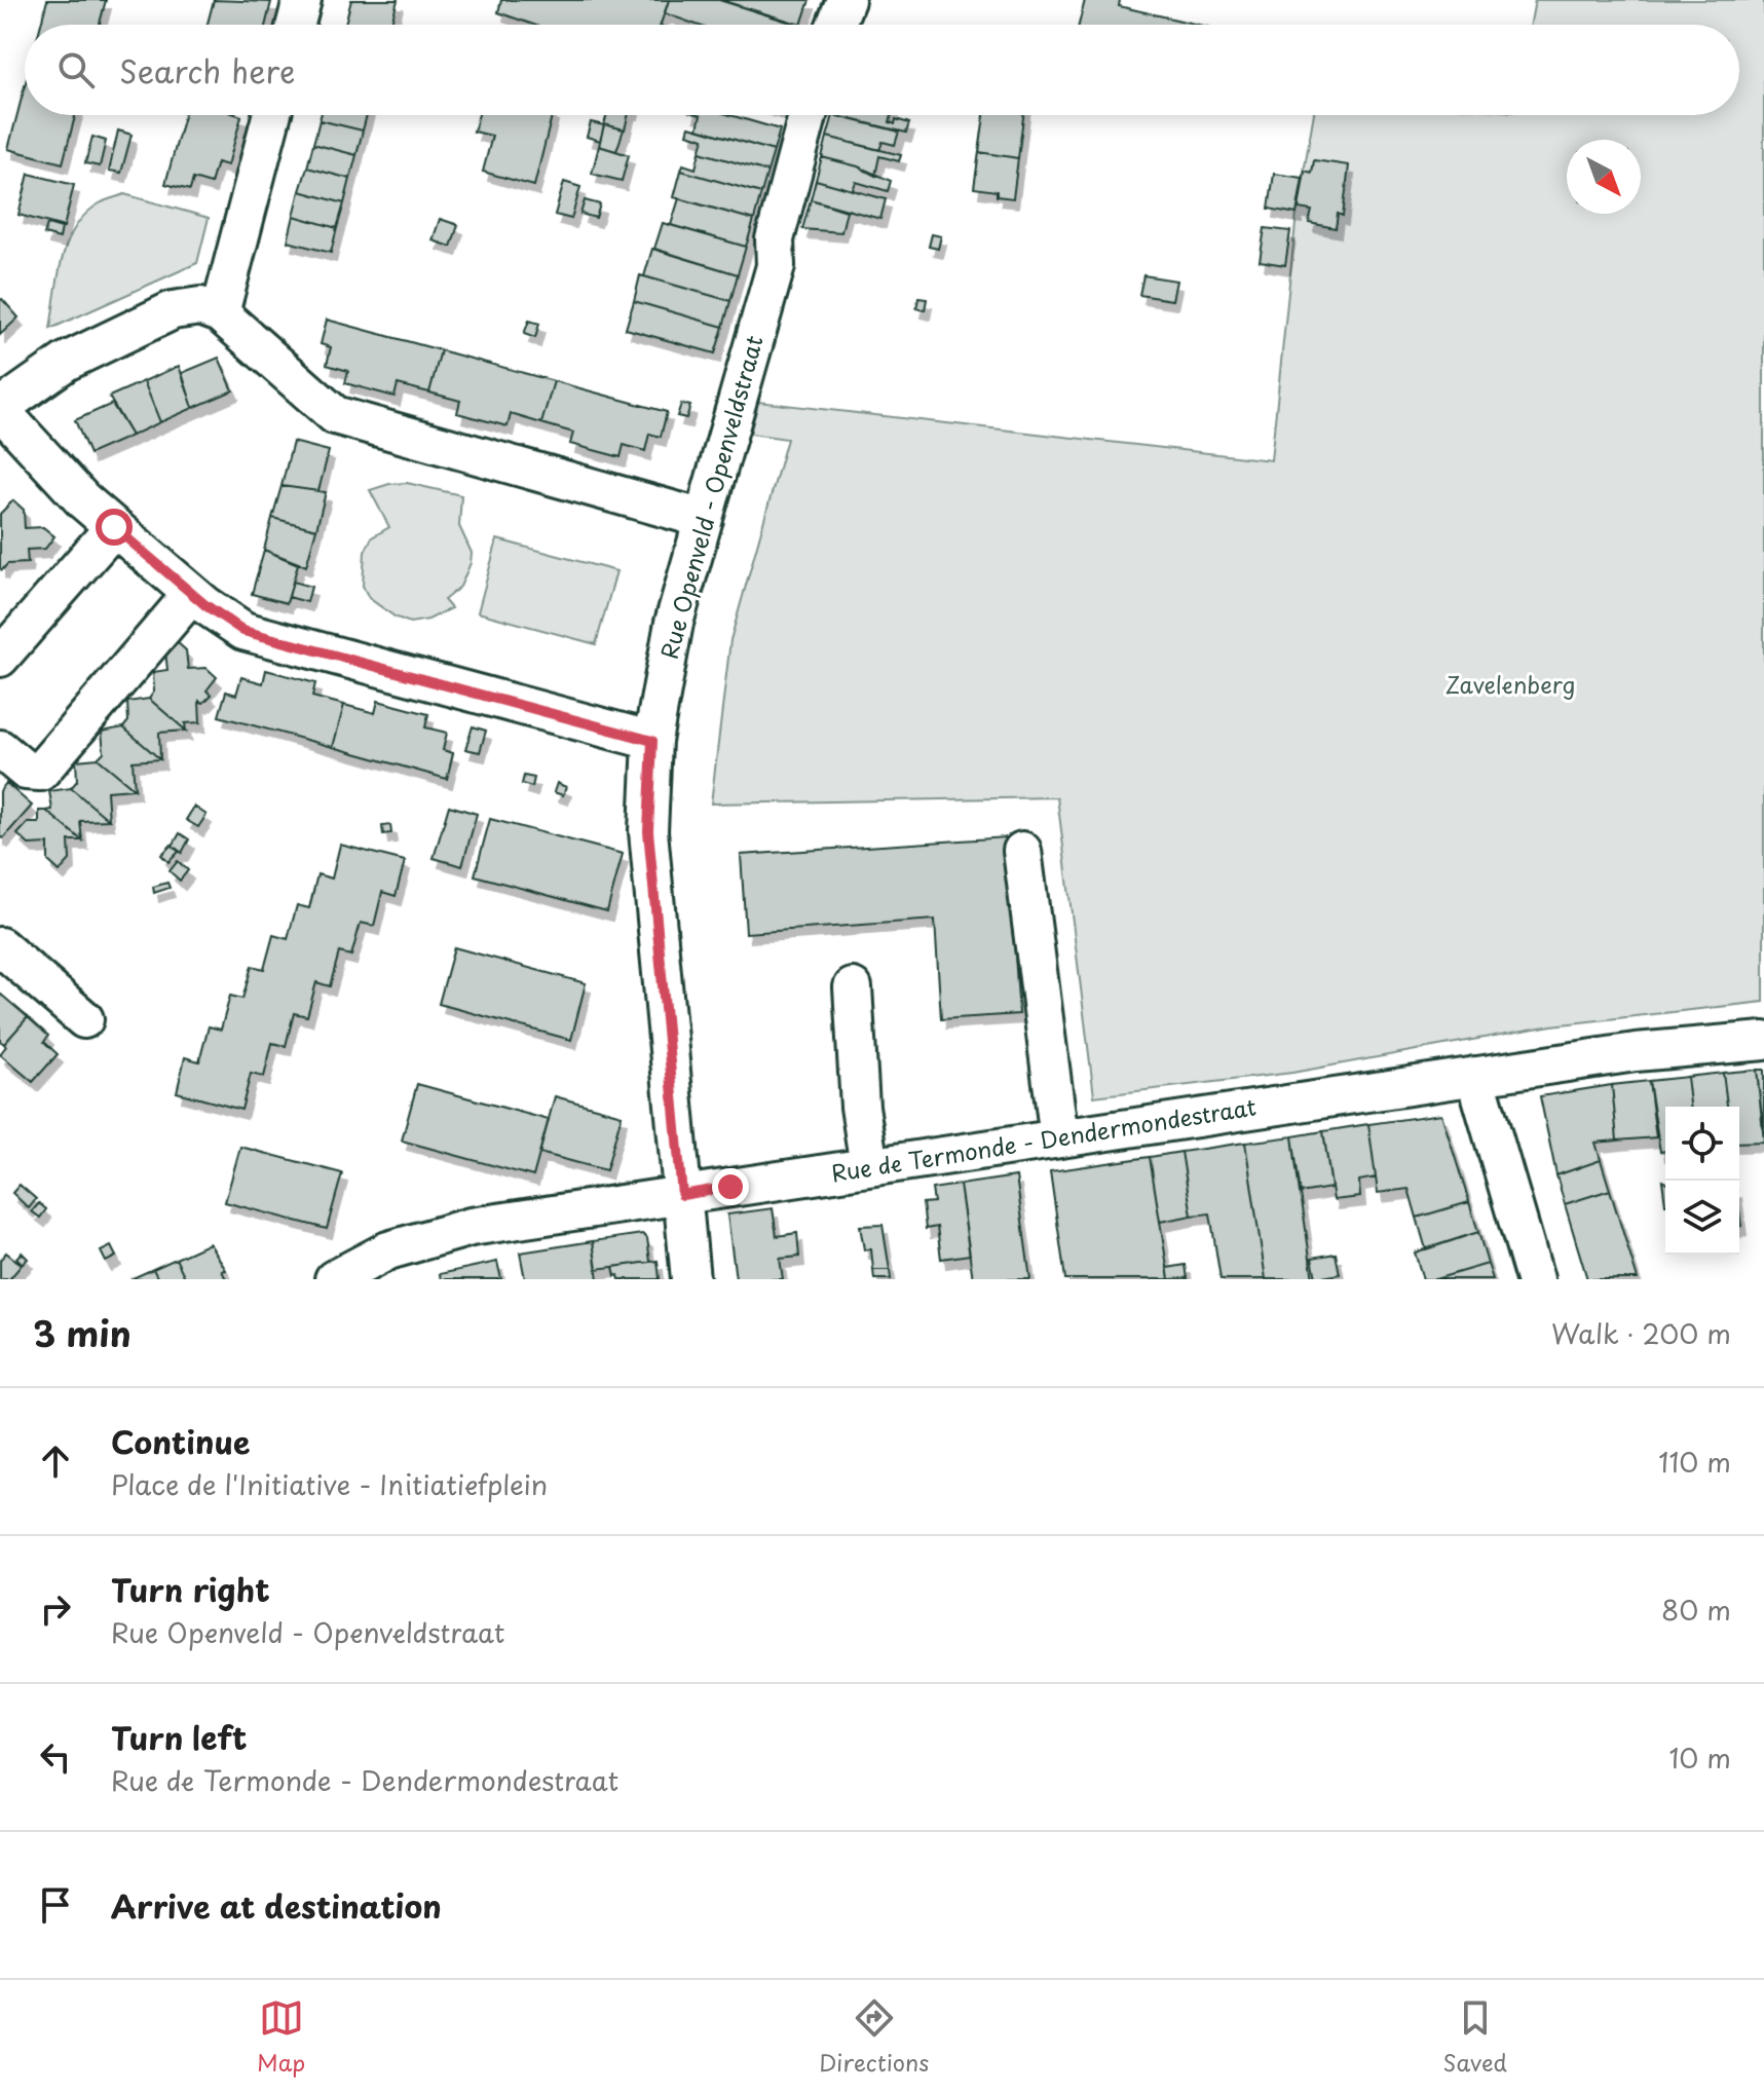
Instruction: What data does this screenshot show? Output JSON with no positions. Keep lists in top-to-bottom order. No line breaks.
{"streets":{"street":["Rue Openveld - Openveldstraat","Rue de Termonde - Dendermondestraat"]},"crossings":[["Rue Openveld - Openveldstraat","Rue de Termonde - Dendermondestraat"]],"parks":["Zavelenberg"],"north":"bottom right","page":{"search":"Search here","heading":["3 min","Walk · 200 m"],"list":[["Continue","Place de l'Initiative - Initiatiefplein","110 m"],["Turn right","Rue Openveld - Openveldstraat","80 m"],["Turn left","Rue de Termonde - Dendermondestraat","10 m"],"Arrive at destination"],"nav":["Map","Directions","Saved"]}}
